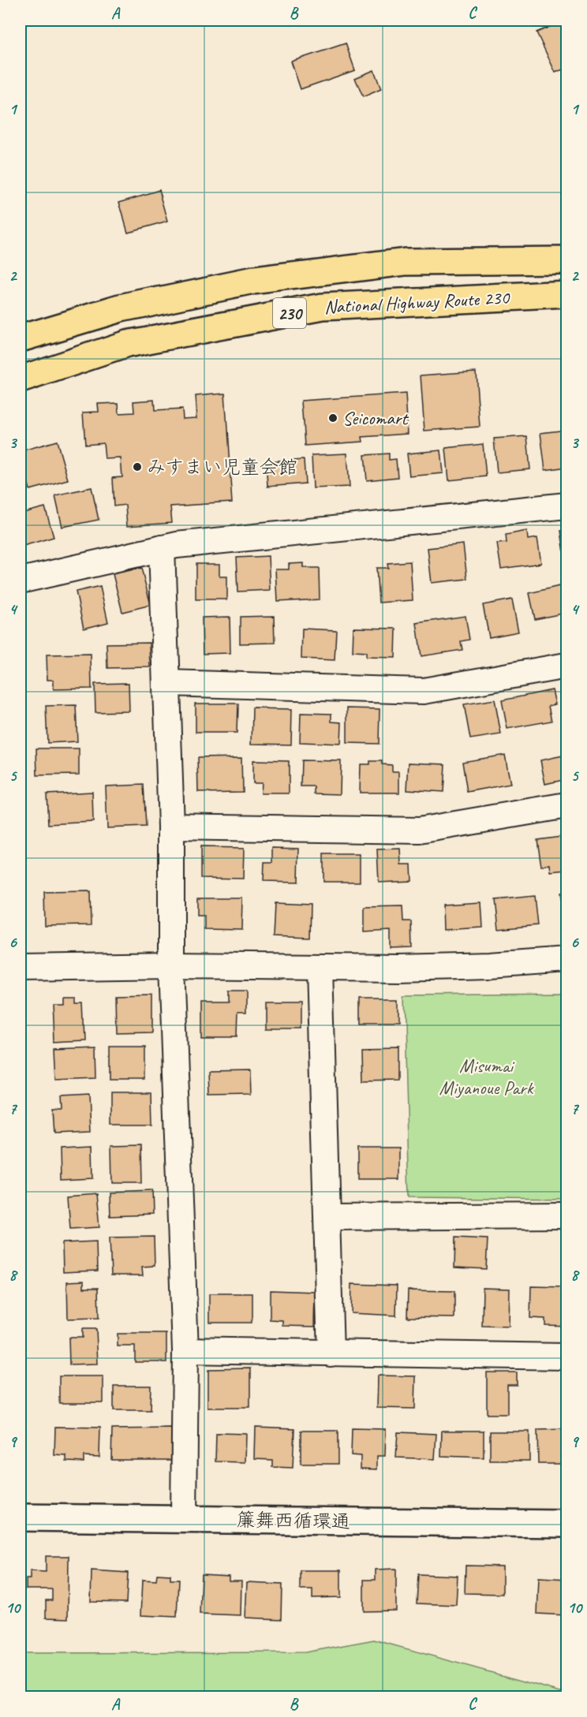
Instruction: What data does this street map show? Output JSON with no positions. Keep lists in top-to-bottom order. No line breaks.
{"streets":{"highway":["National Highway Route 230","230"],"street":["簾舞西循環通"]},"parks":["Misumai Miyanoue Park"],"places":["Seicomart","みすまい児童会館"],"grid":{"columns":["A","B","C"],"rows":["1","2","3","4","5","6","7","8","9","10"]}}
